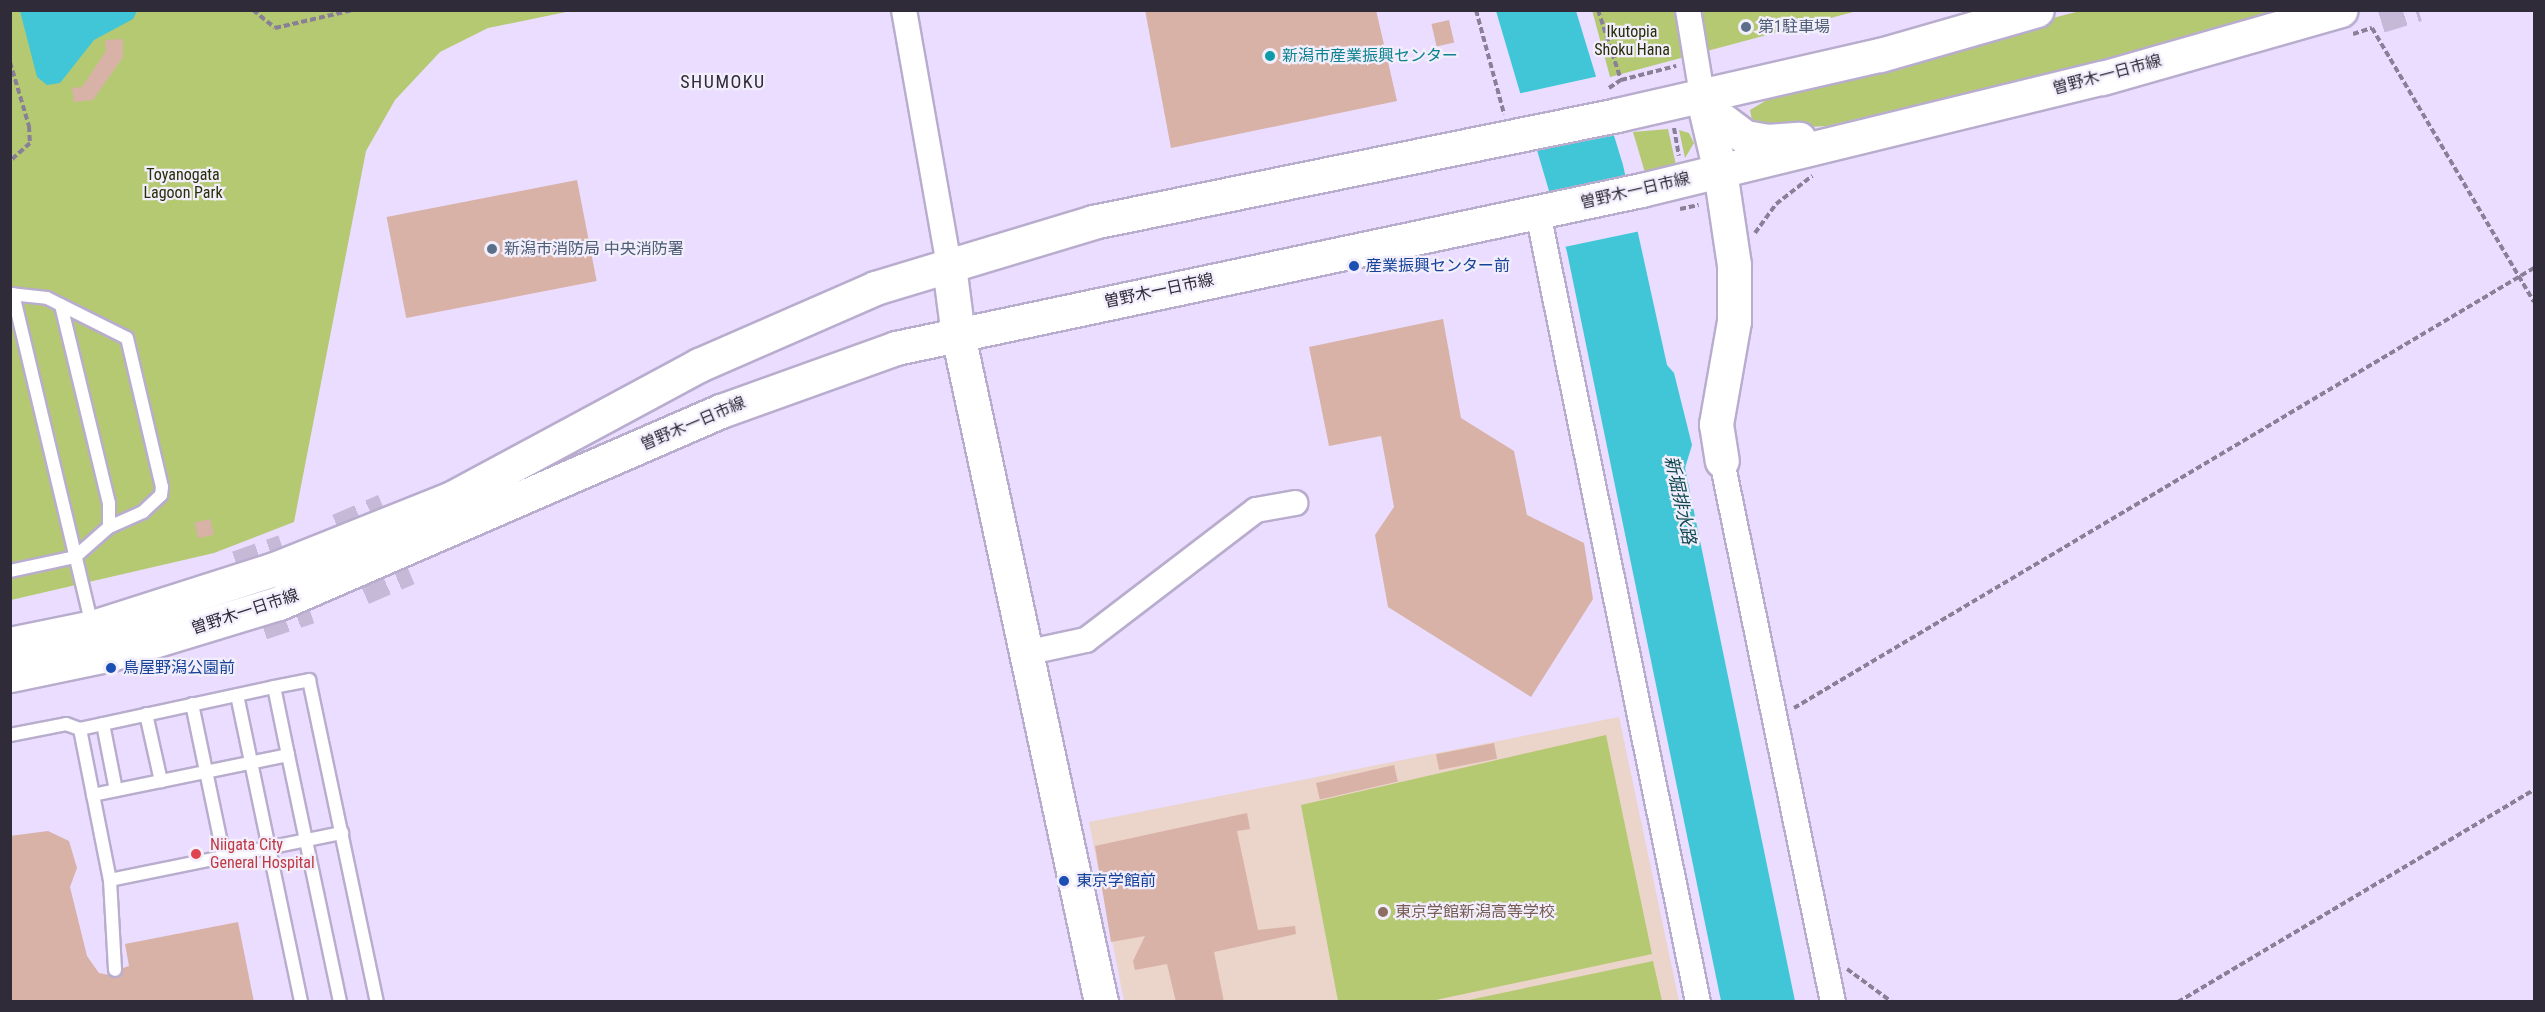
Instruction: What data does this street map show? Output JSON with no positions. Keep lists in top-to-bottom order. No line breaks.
{"streets":{"main road":["曽野木一日市線"]},"districts":["SHUMOKU"],"water":["新堀排水路"],"parks":["Ikutopia Shoku Hana","Toyanogata Lagoon Park"],"places":["第1駐車場","新潟市産業振興センター","新潟市消防局 中央消防署","産業振興センター前","鳥屋野潟公園前","Niigata City General Hospital","東京学館前","東京学館新潟高等学校"]}
